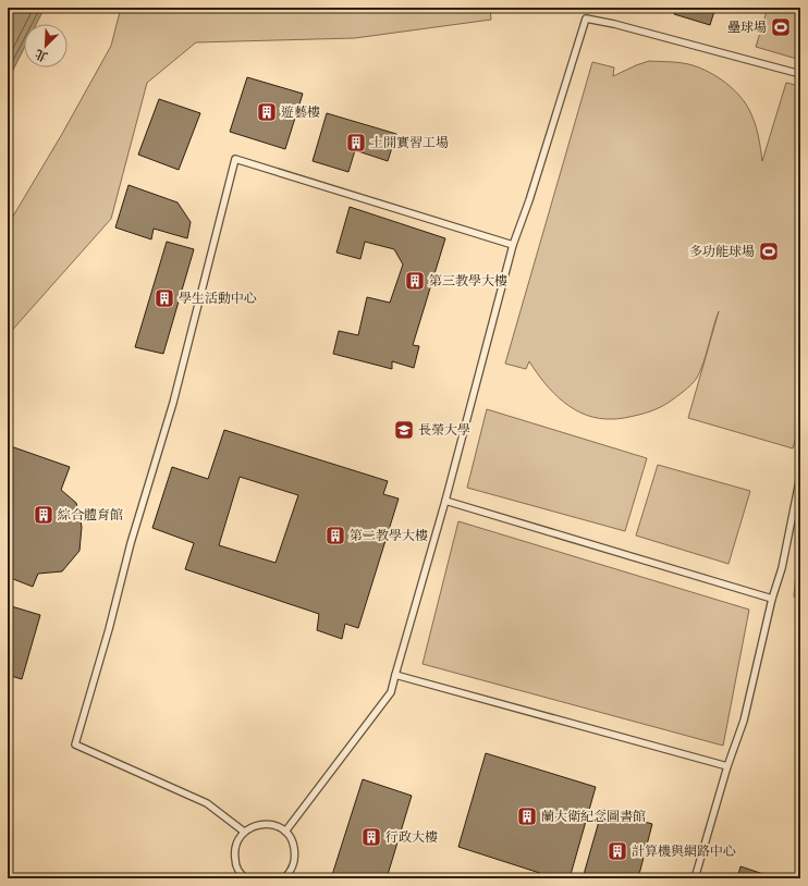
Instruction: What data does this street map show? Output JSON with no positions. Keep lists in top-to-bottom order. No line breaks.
{"places":{"sports":["壘球場","多功能球場"],"building":["遊藝樓","土開實習工場","第三教學大樓","學生活動中心","綜合體育館","第二教學大樓","蘭大衛紀念圖書館","行政大樓","計算機與網路中心"],"school or university":["長榮大學"]},"north":"bottom left"}
